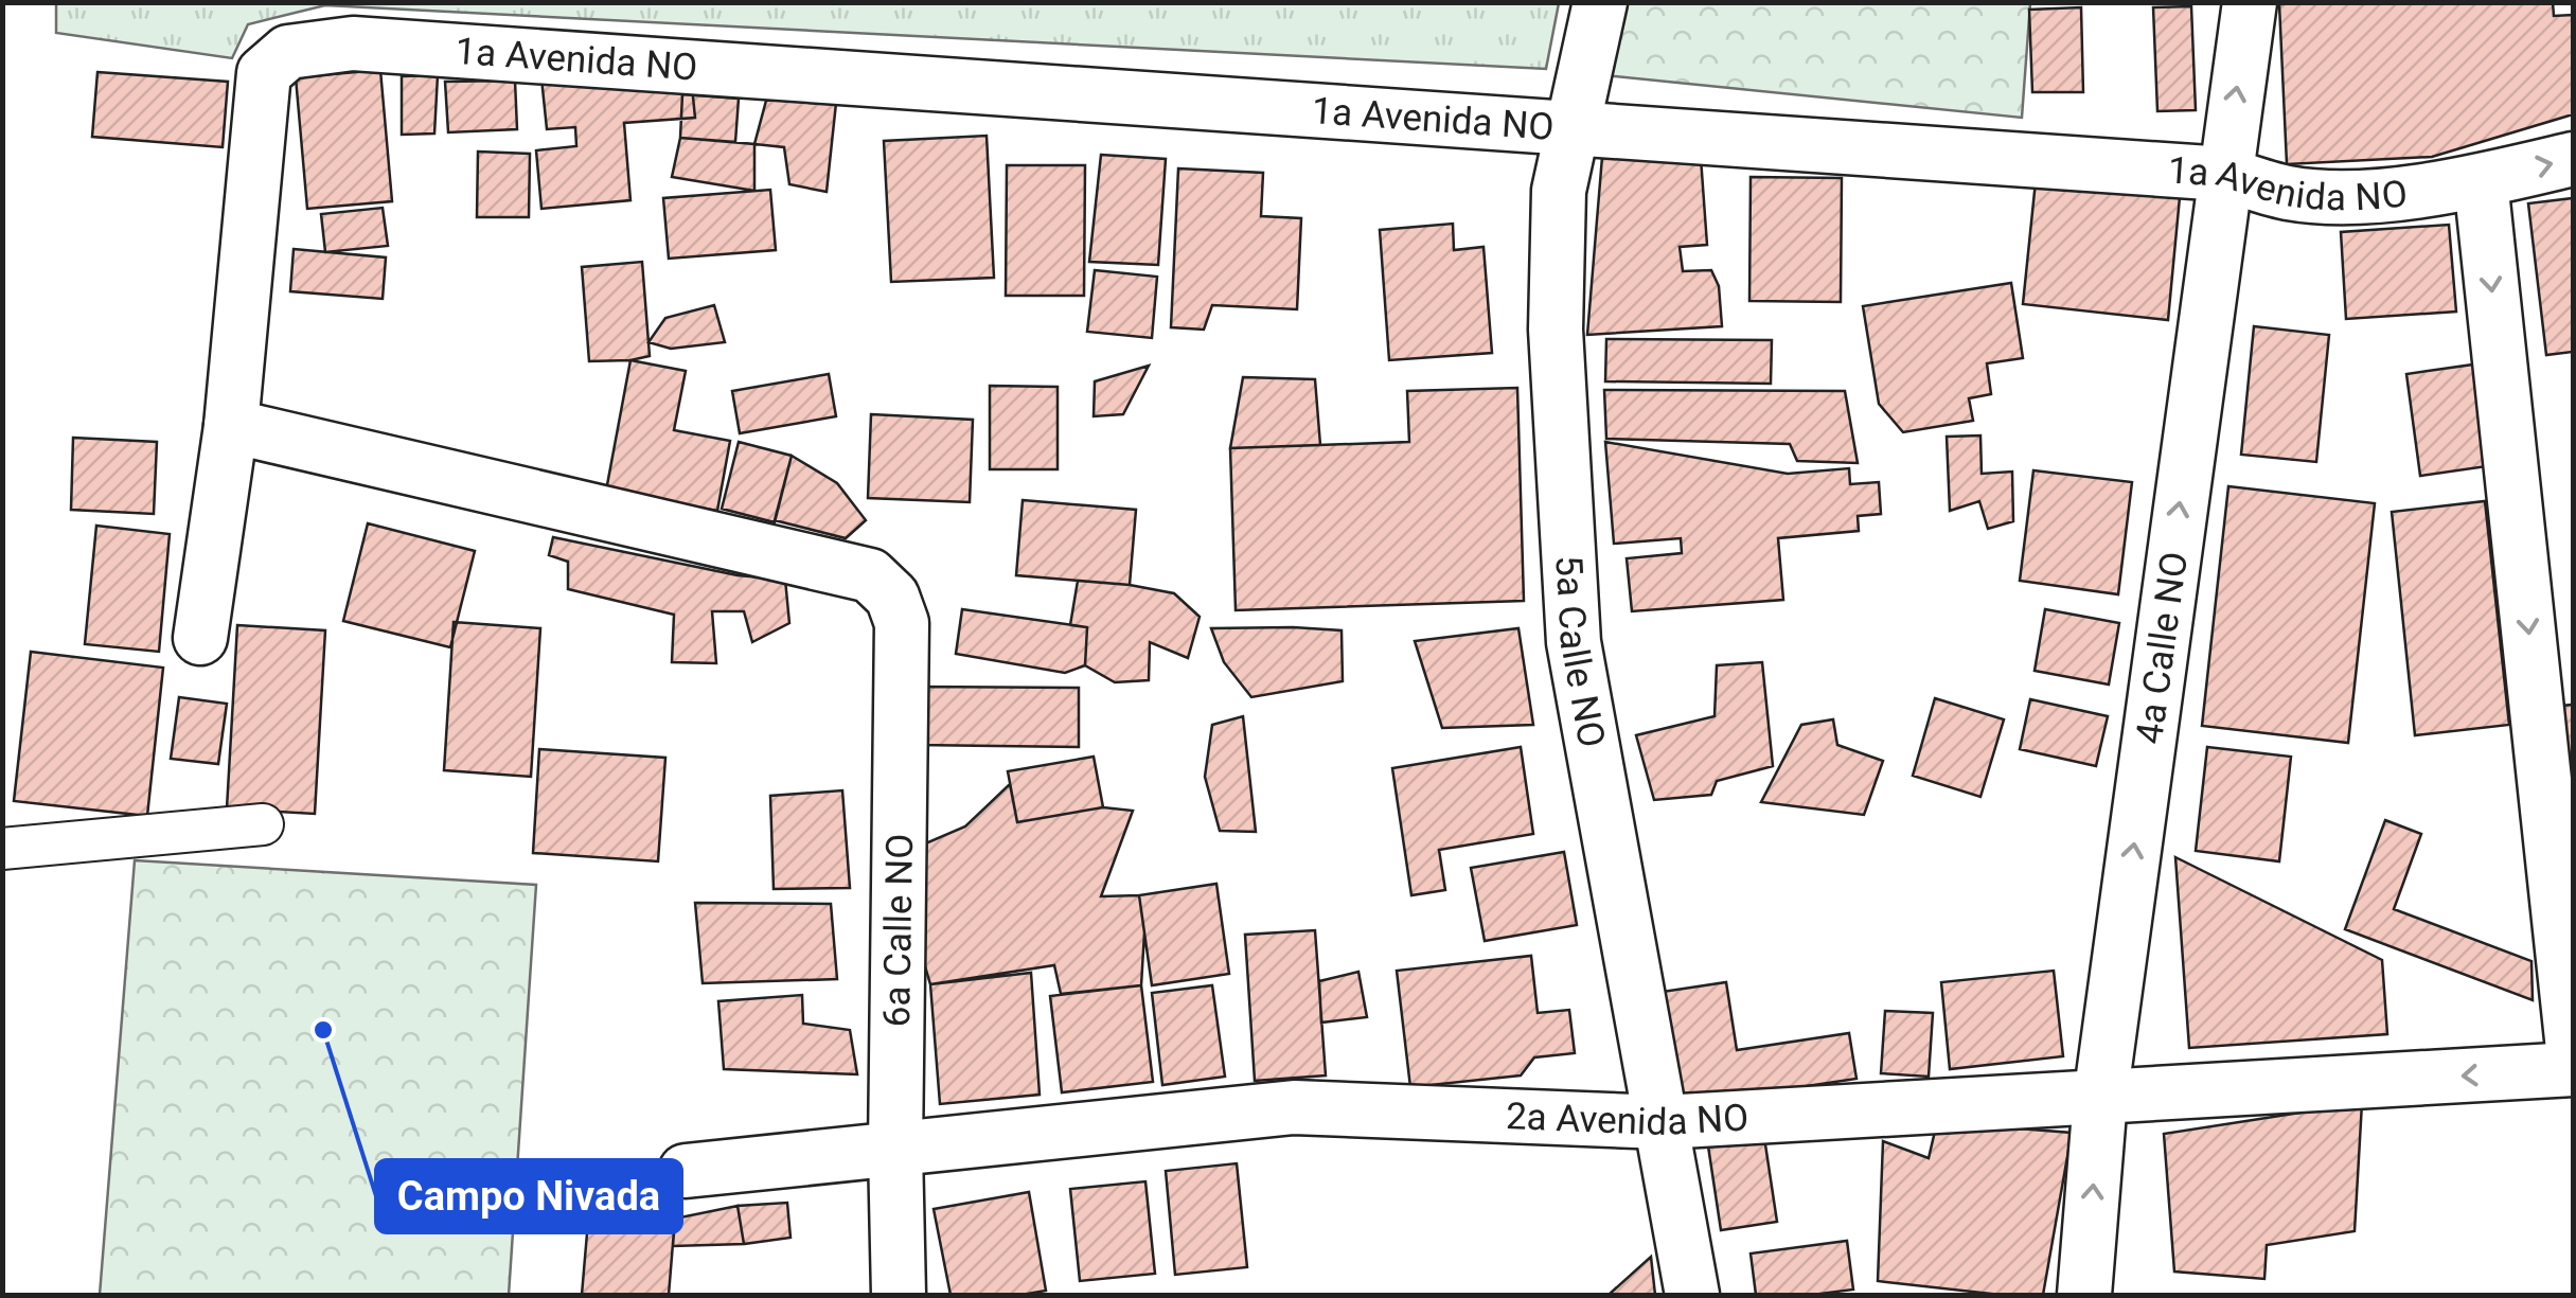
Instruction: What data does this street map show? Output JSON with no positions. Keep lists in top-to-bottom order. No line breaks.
{"streets":{"street":["1a Avenida NO","4a Calle NO","5a Calle NO","6a Calle NO","2a Avenida NO"]},"crossings":[["1a Avenida NO","4a Calle NO"],["1a Avenida NO","5a Calle NO"],["1a Avenida NO","6a Calle NO"],["4a Calle NO","2a Avenida NO"],["5a Calle NO","2a Avenida NO"],["6a Calle NO","2a Avenida NO"]],"places":["Campo Nivada"]}
